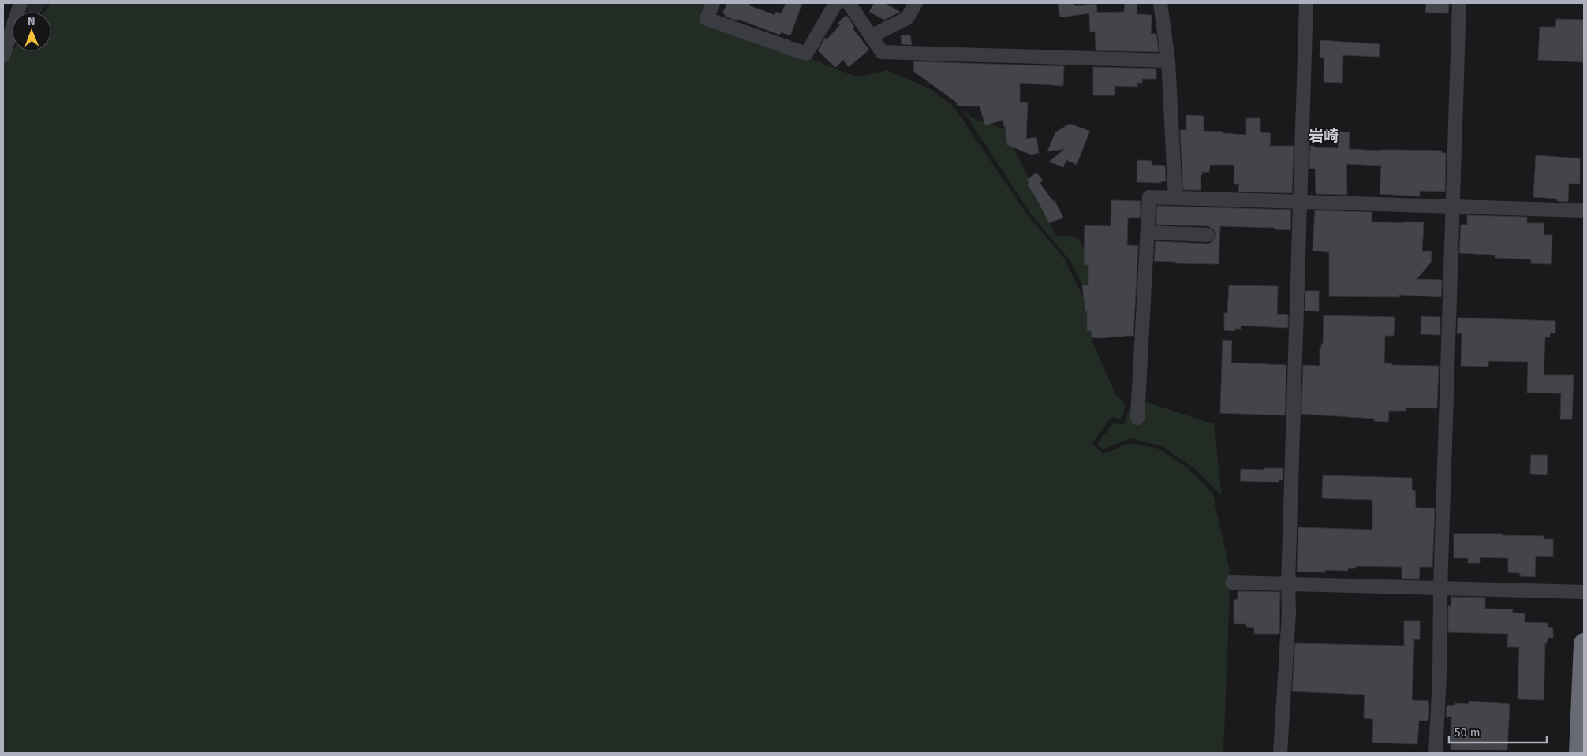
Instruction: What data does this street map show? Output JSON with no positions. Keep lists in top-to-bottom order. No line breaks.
{"districts":["岩崎"],"scale_bar":"50 m","north":"top"}
